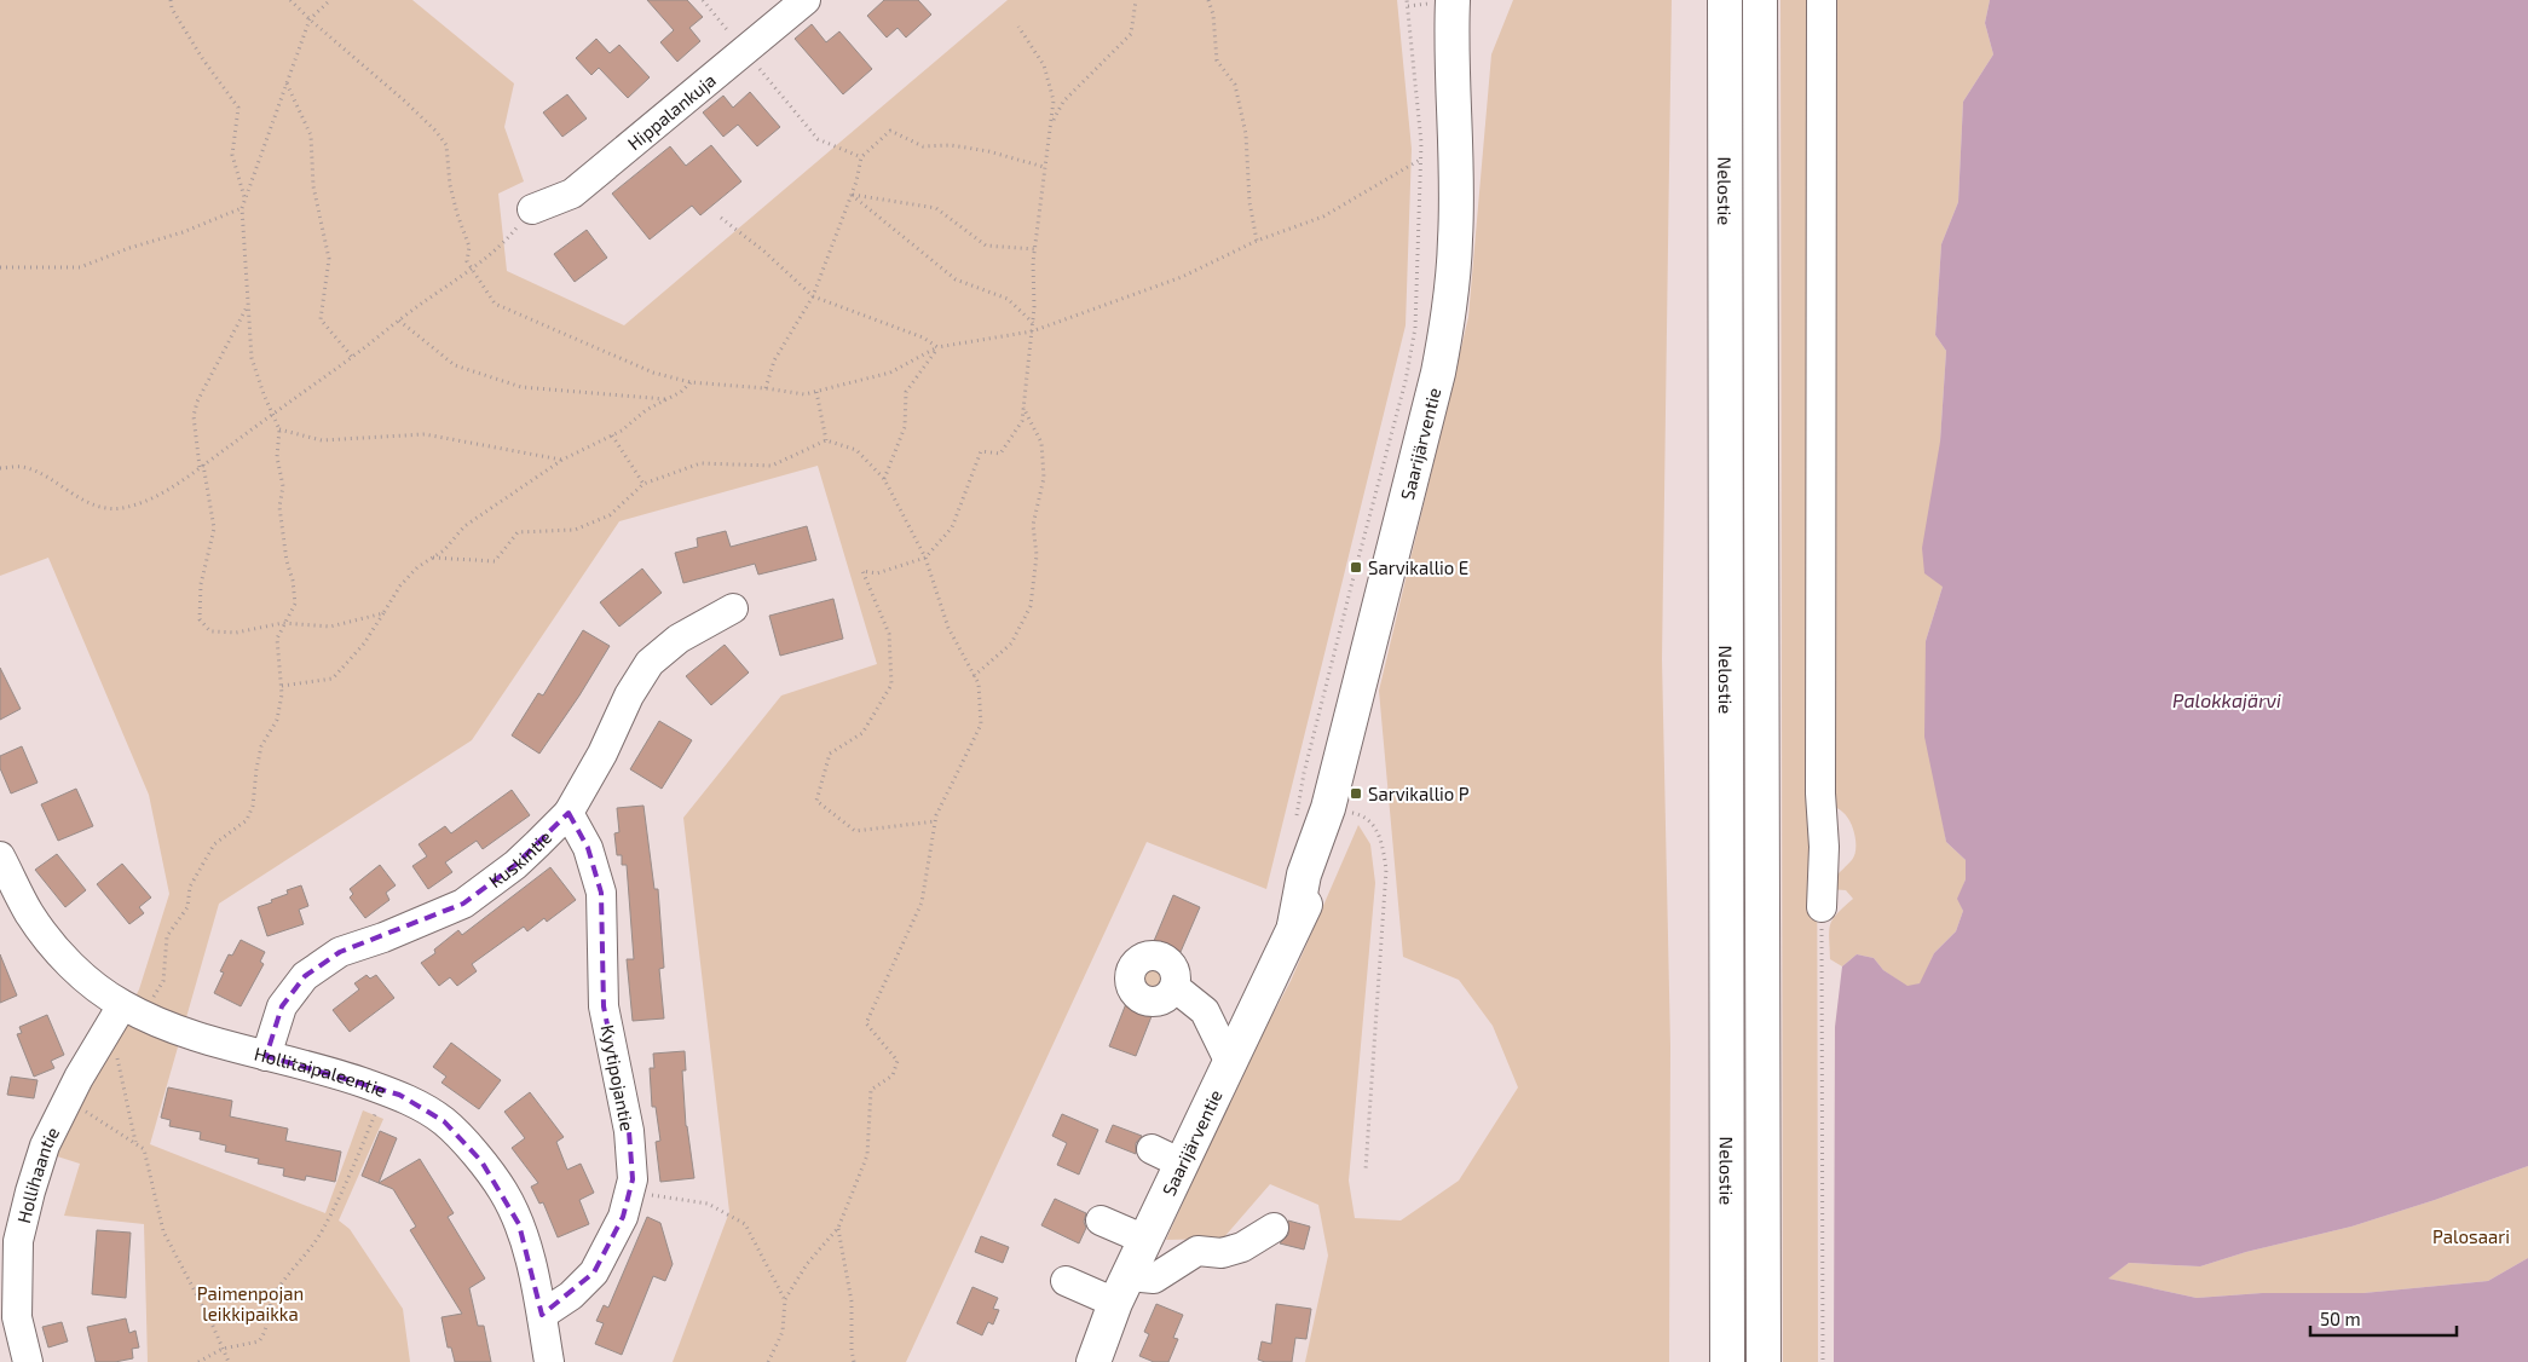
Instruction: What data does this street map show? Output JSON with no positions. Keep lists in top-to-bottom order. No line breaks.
{"streets":{"main road":["Nelostie","Saarijärventie"],"street":["Hippalankuja","Kuskintie","Hollitaipaleentie","Kyytipojantie","Hollihaantie"]},"crossings":[["Kuskintie","Hollitaipaleentie"],["Kuskintie","Kyytipojantie"],["Hollitaipaleentie","Kyytipojantie"],["Hollitaipaleentie","Hollihaantie"]],"water":["Palokkajärvi"],"parks":["Palosaari","Paimenpojan leikkipaikka"],"places":{"transit":["Sarvikallio E","Sarvikallio P"]},"scale_bar":"50 m"}
